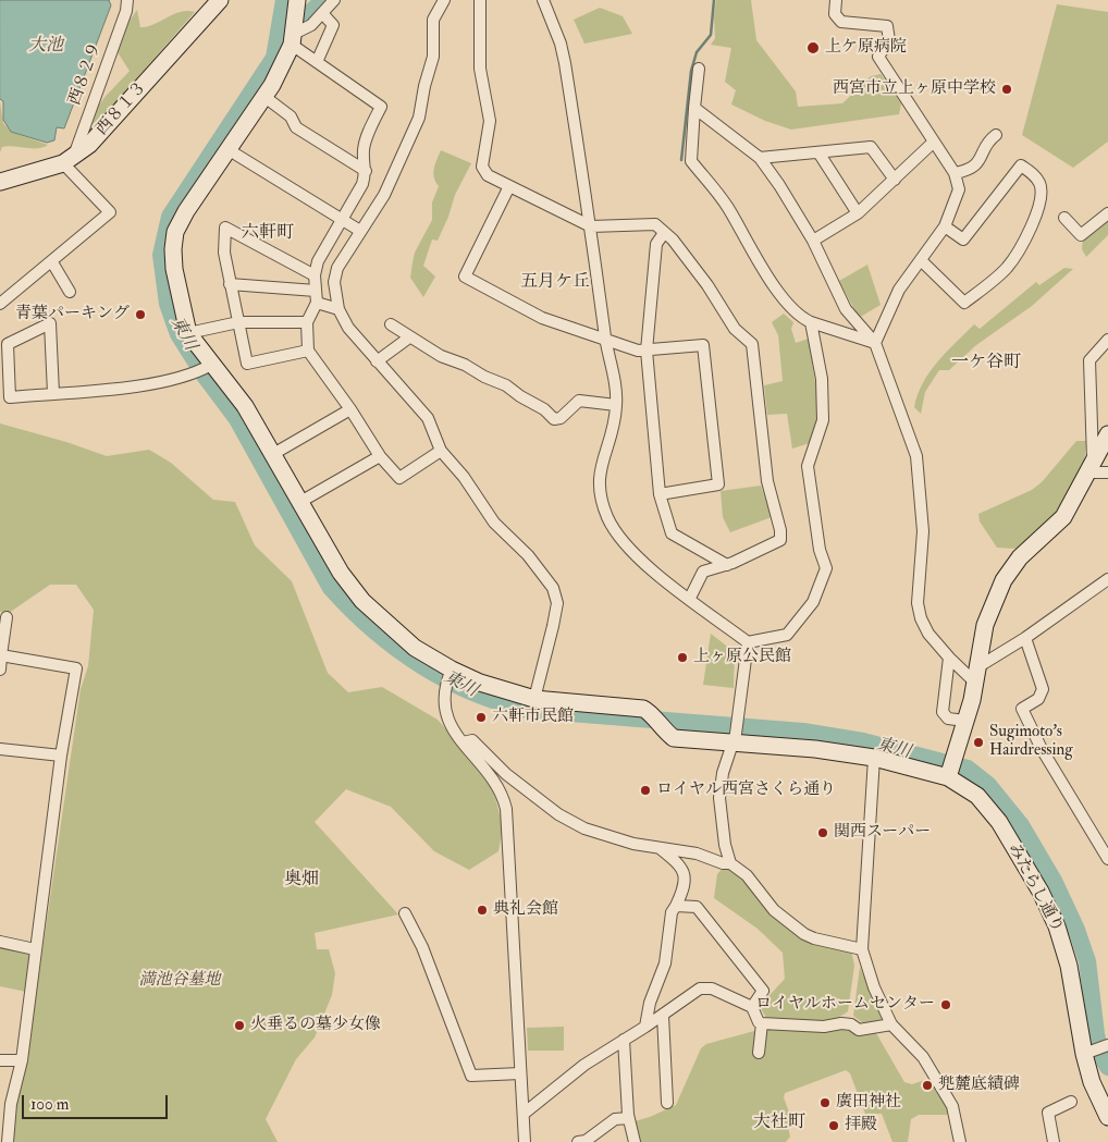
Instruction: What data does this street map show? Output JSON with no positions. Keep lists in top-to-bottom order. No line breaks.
{"streets":{"street":["西８２９","西８１３","みたらし通り"]},"crossings":[["西８２９","西８１３"]],"districts":["六軒町","五月ケ丘","一ケ谷町","奥畑","大社町"],"water":["大池","東川"],"parks":["満池谷墓地"],"places":["上ケ原病院","西宮市立上ヶ原中学校","青葉パーキング","上ヶ原公民館","六軒市民館","Sugimoto's Hairdressing","ロイヤル西宮さくら通り","関西スーパー","典礼会館","ロイヤルホームセンター","火垂るの墓少女像","兠麓底績碑","廣田神社","拝殿"],"scale_bar":"100 m"}
